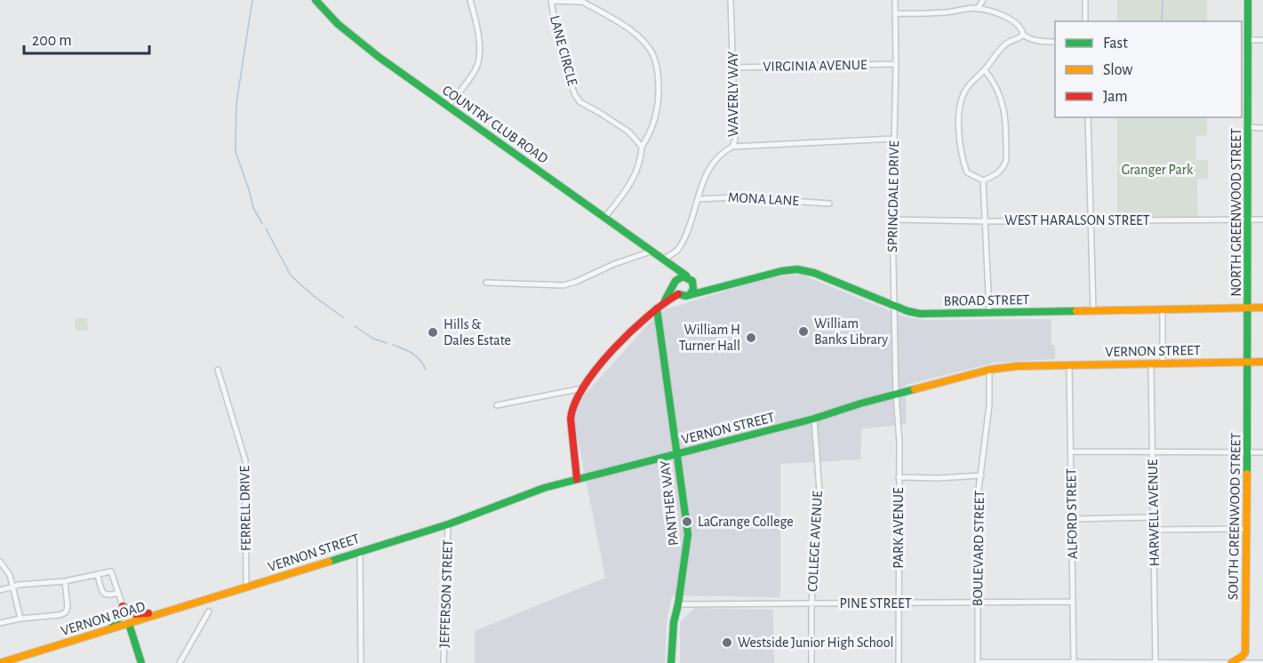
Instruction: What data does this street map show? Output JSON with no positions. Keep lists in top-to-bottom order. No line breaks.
{"streets":{"main road":["COUNTRY CLUB ROAD","NORTH GREENWOOD STREET","BROAD STREET","VERNON STREET","PANTHER WAY","SOUTH GREENWOOD STREET","VERNON ROAD"],"street":["LANE CIRCLE","VIRGINIA AVENUE","WAVERLY WAY","SPRINGDALE DRIVE","MONA LANE","WEST HARALSON STREET","FERRELL DRIVE","HARWELL AVENUE","ALFORD STREET","PARK AVENUE","COLLEGE AVENUE","BOULEVARD STREET","JEFFERSON STREET","PINE STREET"]},"crossings":[["VIRGINIA AVENUE","WAVERLY WAY"],["VIRGINIA AVENUE","SPRINGDALE DRIVE"],["WAVERLY WAY","COUNTRY CLUB ROAD"],["WAVERLY WAY","MONA LANE"],["COUNTRY CLUB ROAD","BROAD STREET"],["SPRINGDALE DRIVE","WEST HARALSON STREET"],["SPRINGDALE DRIVE","BROAD STREET"],["SPRINGDALE DRIVE","VERNON STREET"],["SPRINGDALE DRIVE","PARK AVENUE"],["NORTH GREENWOOD STREET","WEST HARALSON STREET"],["NORTH GREENWOOD STREET","BROAD STREET"],["NORTH GREENWOOD STREET","VERNON STREET"],["NORTH GREENWOOD STREET","SOUTH GREENWOOD STREET"],["VERNON STREET","PANTHER WAY"],["VERNON STREET","FERRELL DRIVE"],["VERNON STREET","HARWELL AVENUE"],["VERNON STREET","ALFORD STREET"],["VERNON STREET","SOUTH GREENWOOD STREET"],["VERNON STREET","PARK AVENUE"],["VERNON STREET","COLLEGE AVENUE"],["VERNON STREET","BOULEVARD STREET"],["VERNON STREET","JEFFERSON STREET"],["VERNON STREET","VERNON ROAD"],["PANTHER WAY","PINE STREET"],["ALFORD STREET","PINE STREET"],["PARK AVENUE","PINE STREET"],["COLLEGE AVENUE","PINE STREET"],["BOULEVARD STREET","PINE STREET"]],"parks":["Granger Park"],"places":["William Banks Library","Hills & Dales Estate","William H Turner Hall","LaGrange College","Westside Junior High School"],"legend":["Fast","Slow","Jam"],"scale_bar":"200 m"}
